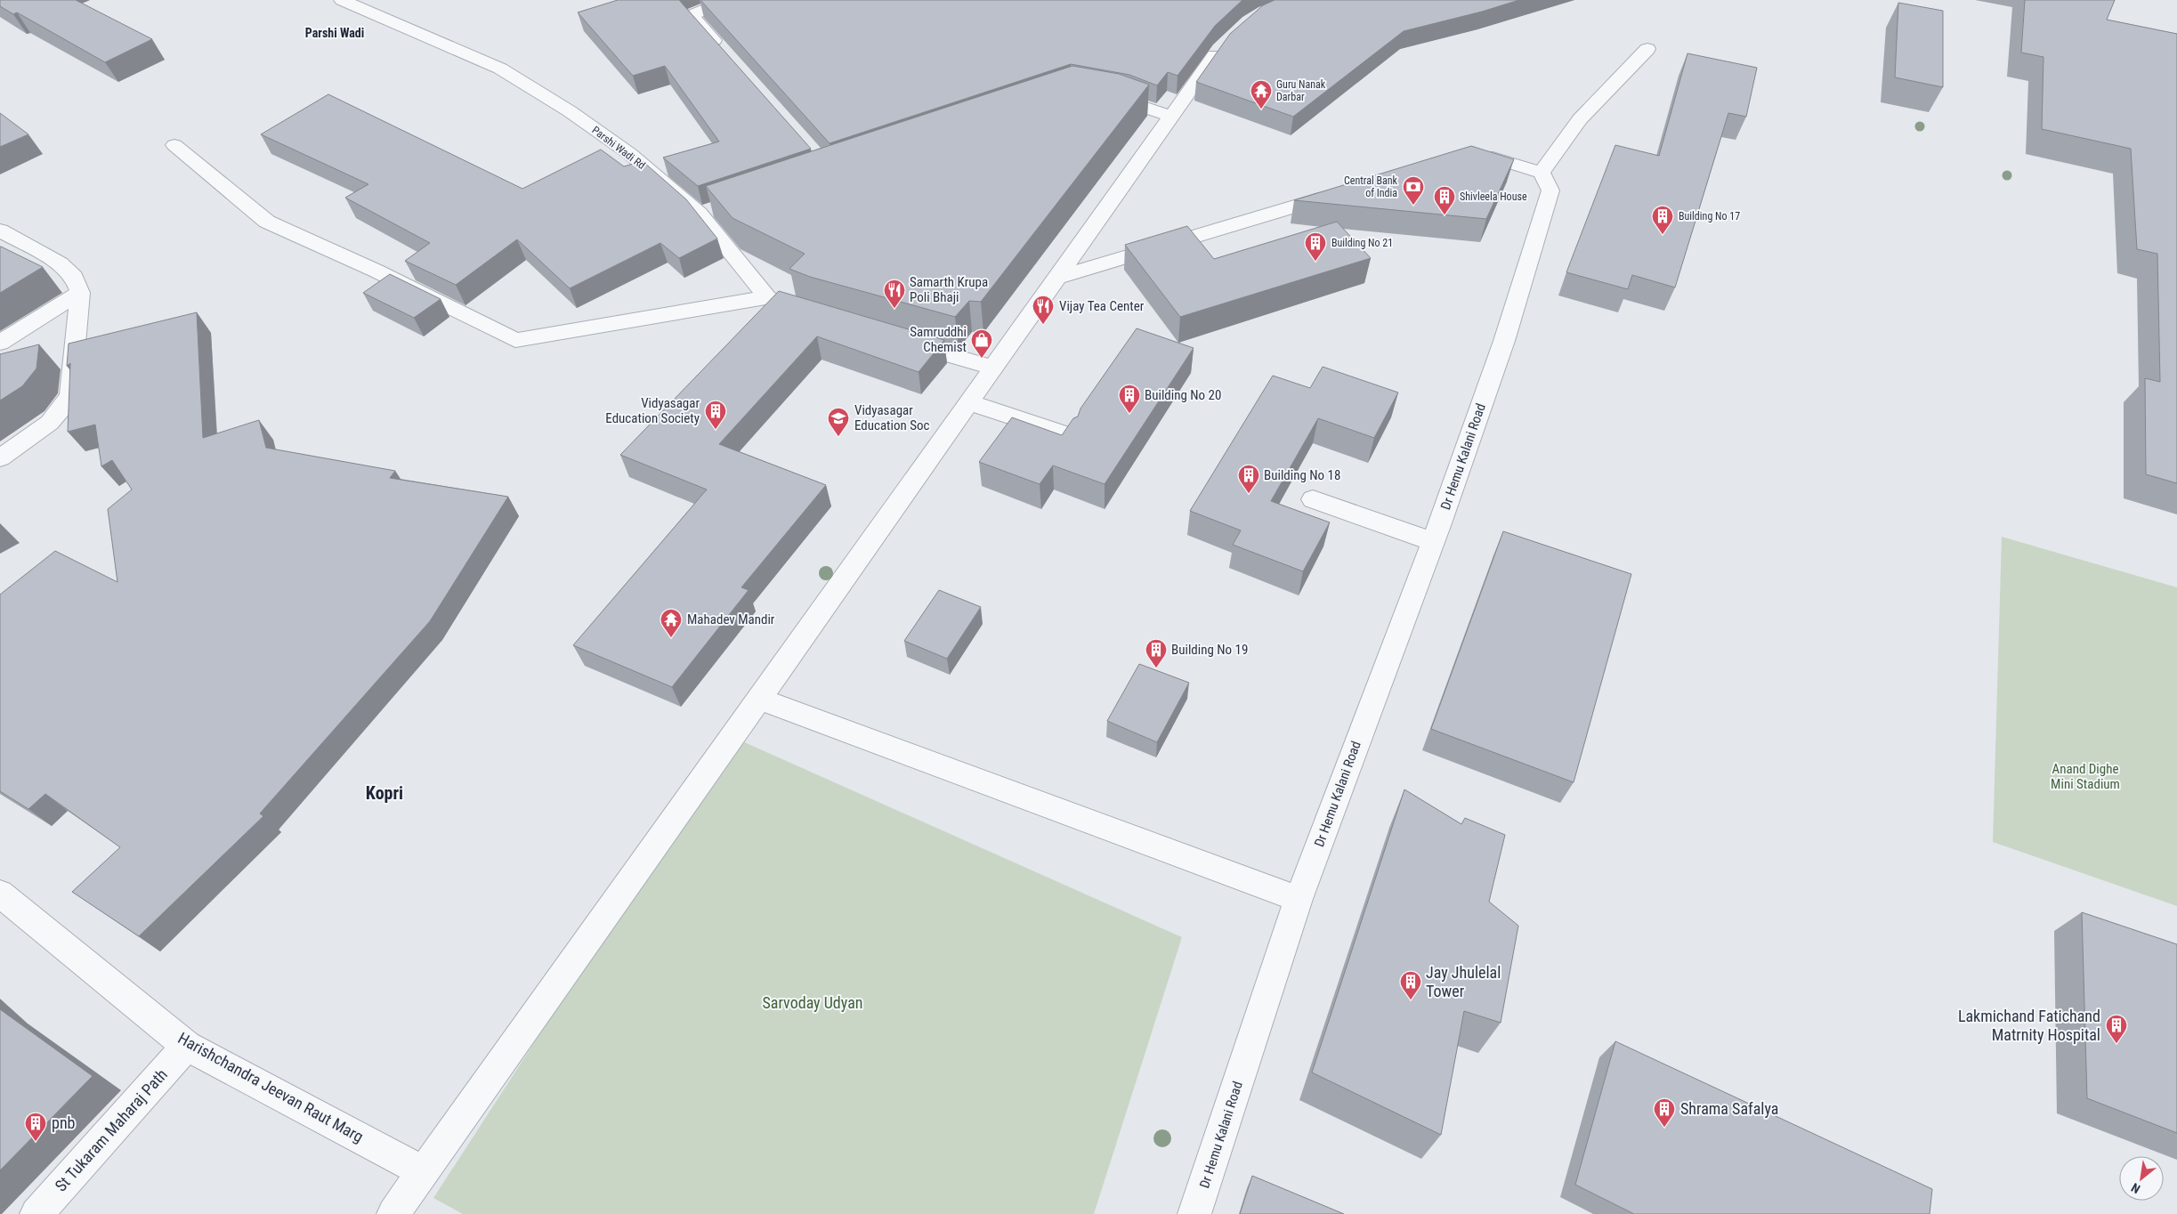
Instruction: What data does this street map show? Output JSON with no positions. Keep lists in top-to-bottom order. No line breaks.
{"streets":{"street":["Parshi Wadi Rd","Dr Hemu Kalani Road","Harishchandra Jeevan Raut Marg","St Tukaram Maharaj Path"]},"crossings":[["Harishchandra Jeevan Raut Marg","St Tukaram Maharaj Path"]],"districts":["Parshi Wadi","Kopri"],"parks":["Anand Dighe Mini Stadium","Sarvoday Udyan"],"places":{"temple":["Guru Nanak Darbar","Mahadev Mandir"],"bank":["Central Bank of India"],"building":["Shivleela House","Building No 17","Building No 21","Building No 20","Vidyasagar Education Society","Building No 18","Building No 19","Jay Jhulelal Tower","Lakmichand Fatichand Matrnity Hospital","Shrama Safalya","pnb"],"restaurant":["Samarth Krupa Poli Bhaji","Vijay Tea Center"],"shop":["Samruddhi Chemist"],"school or university":["Vidyasagar Education Soc"]},"north":"bottom left"}
